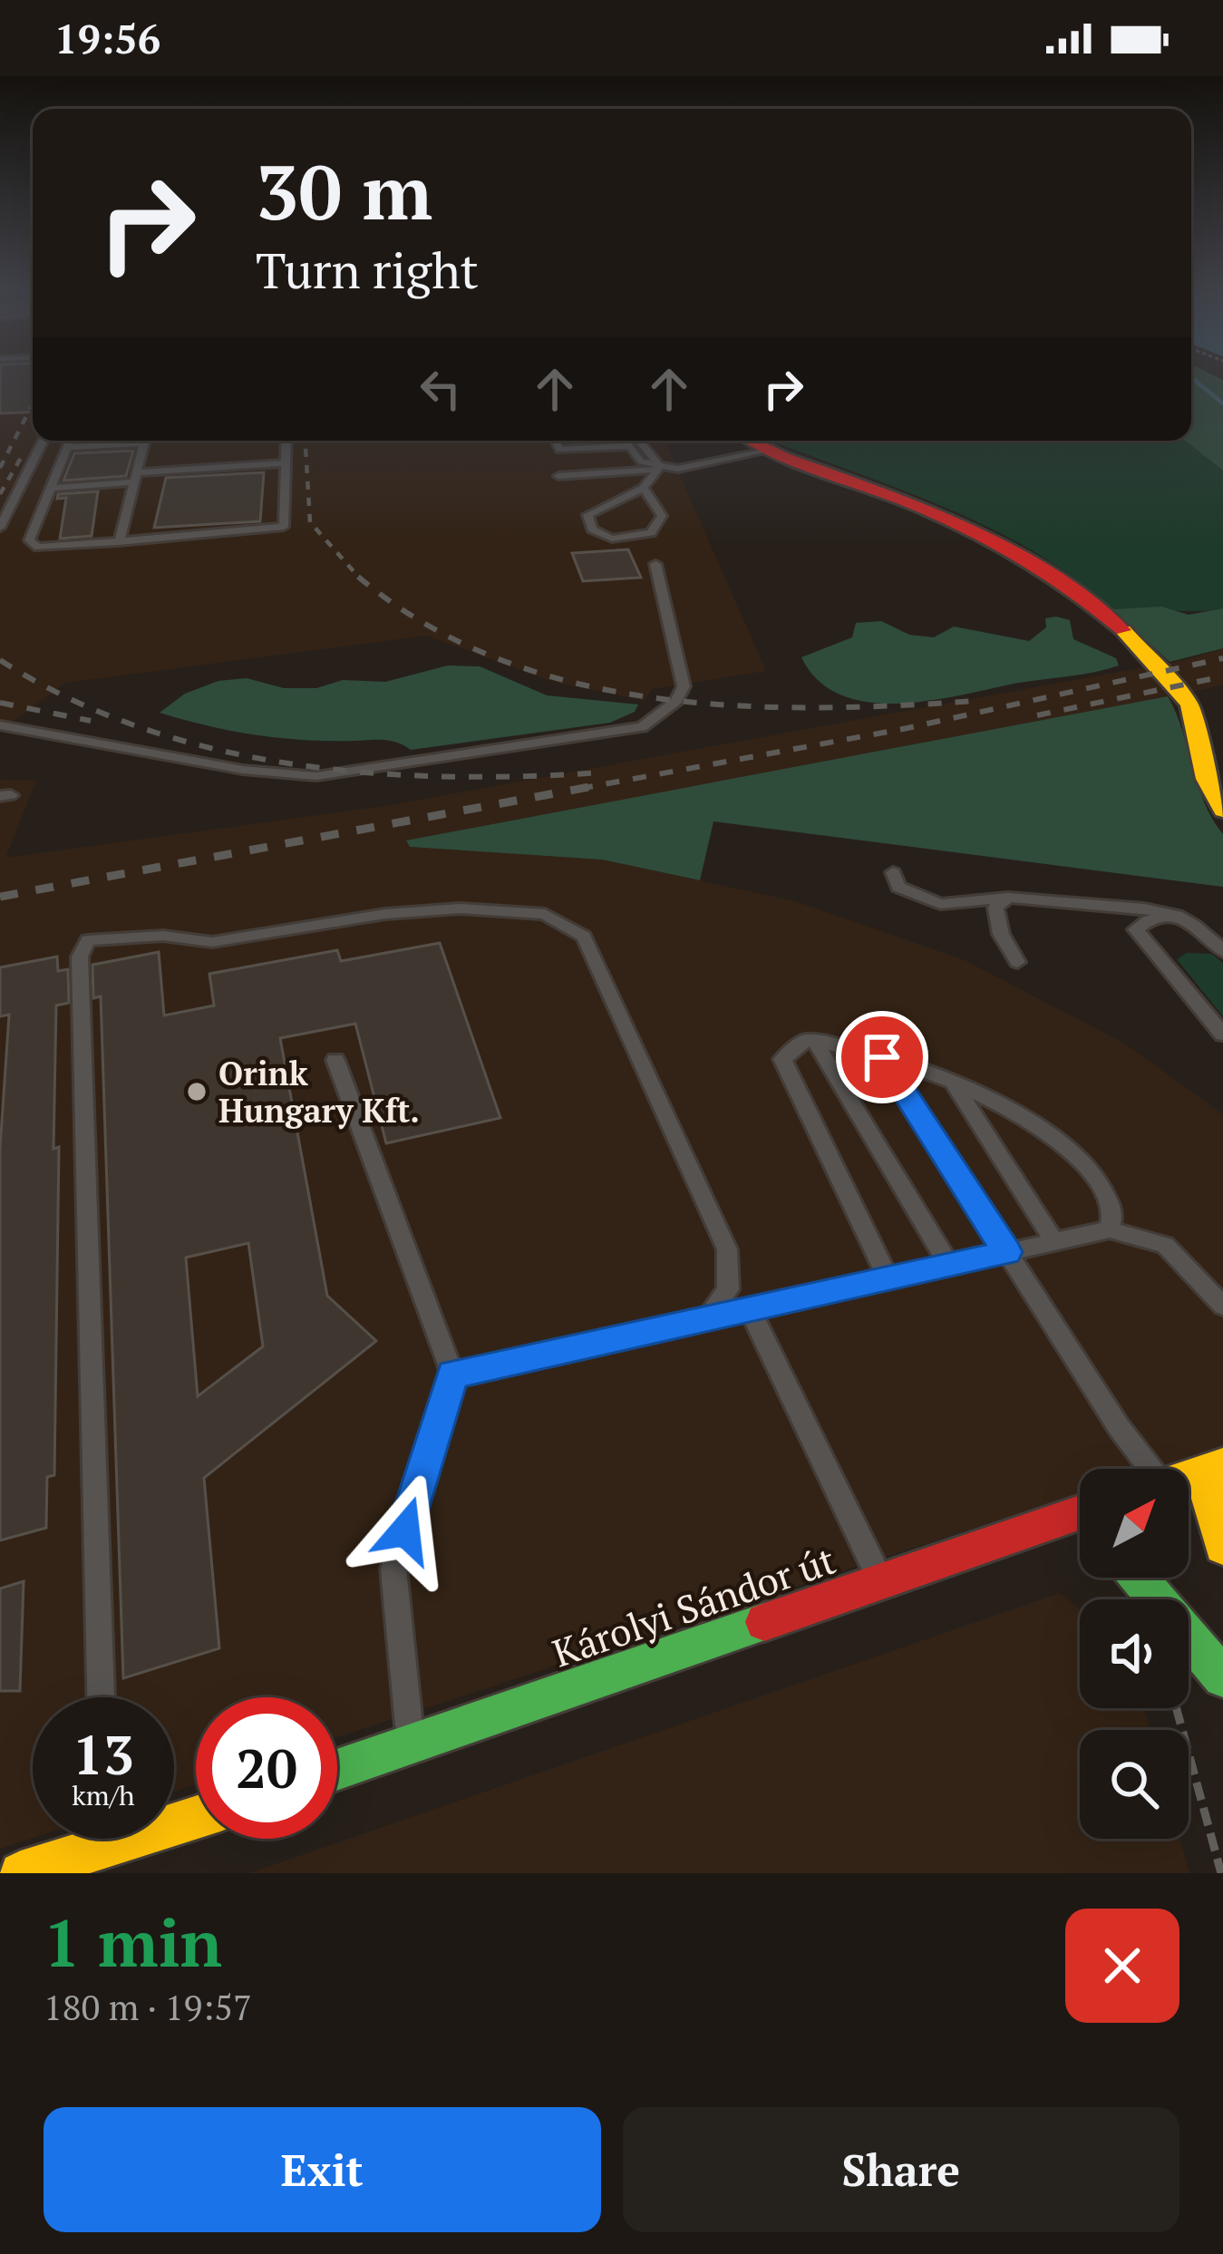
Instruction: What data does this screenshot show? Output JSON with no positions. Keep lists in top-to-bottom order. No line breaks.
{"streets":{"street":["Károlyi Sándor út"]},"places":["Orink Hungary Kft."],"north":"top right","page":{"status":"19:56","turn":["30 m","Turn right"],"speed":"13 km/h","limit":"20","heading":["1 min","180 m · 19:57"],"buttons":["Exit","Share"]}}
